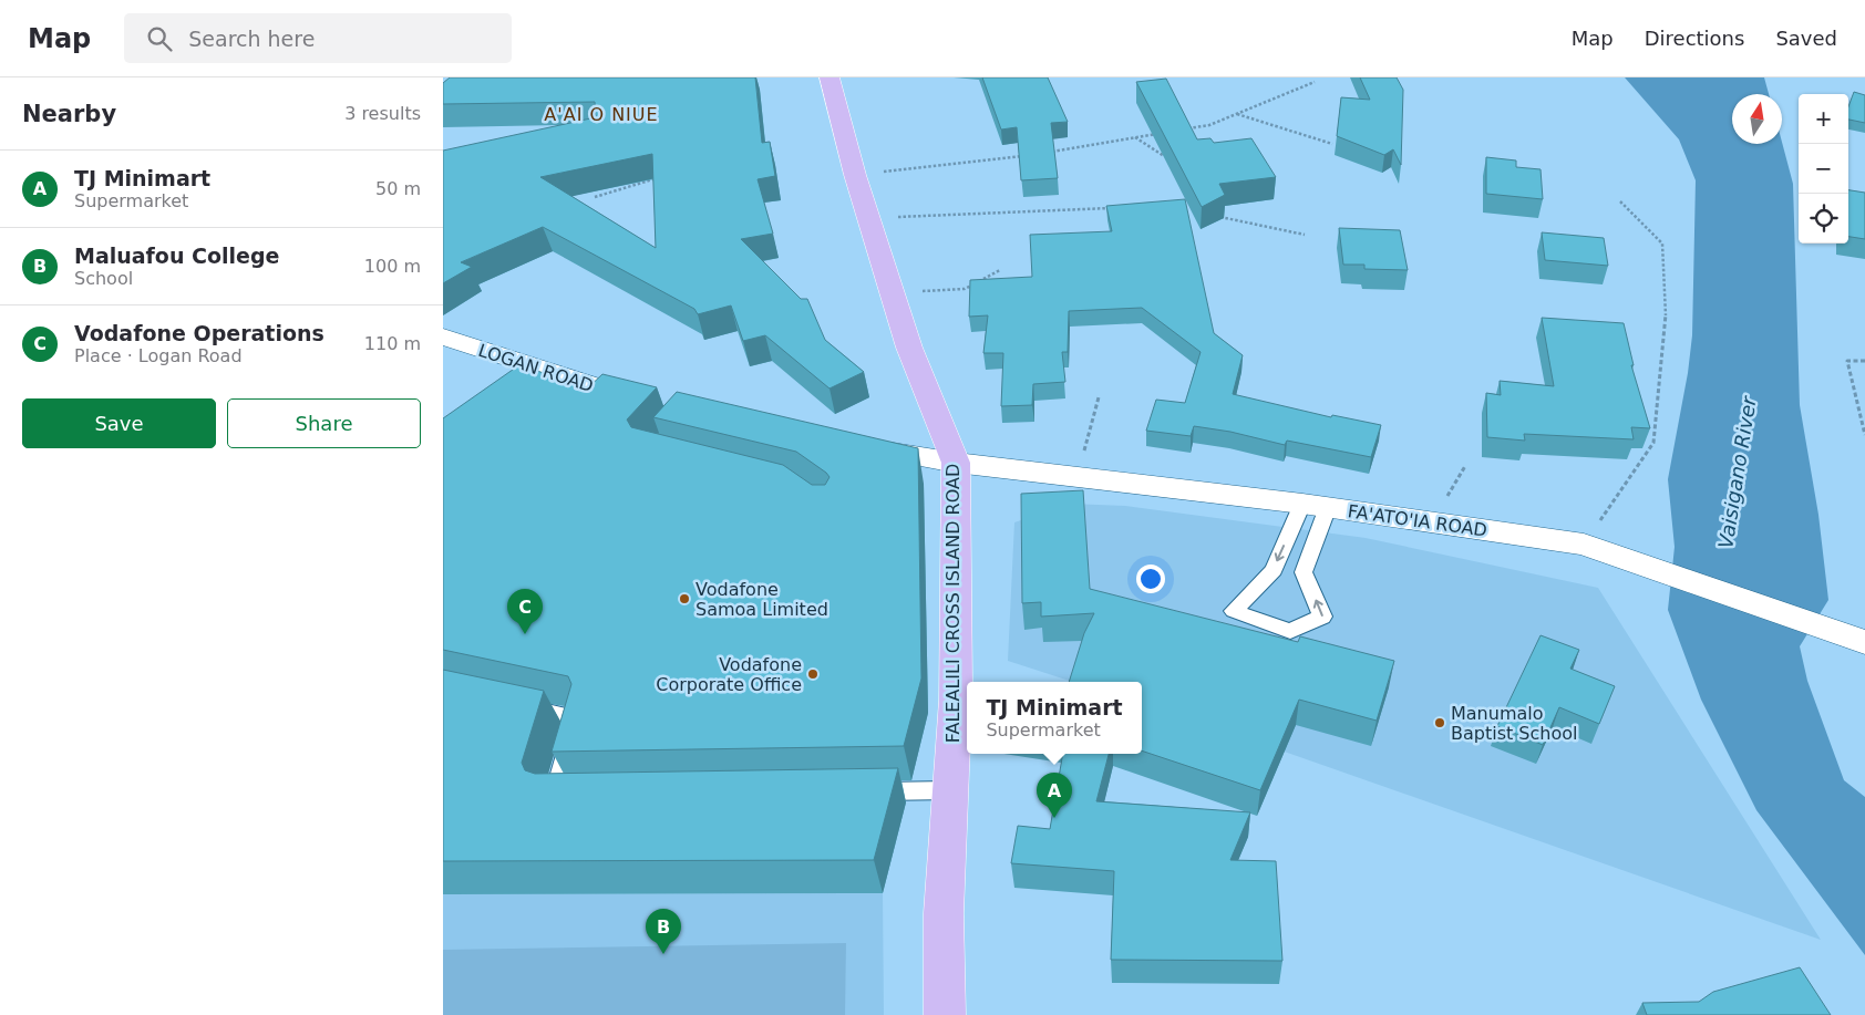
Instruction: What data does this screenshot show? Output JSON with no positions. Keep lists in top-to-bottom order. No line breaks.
{"streets":{"main road":["LOGAN ROAD","FA'ATO'IA ROAD","FALEALILI CROSS ISLAND ROAD"]},"crossings":[["FA'ATO'IA ROAD","FALEALILI CROSS ISLAND ROAD"]],"districts":["A'AI O NIUE"],"water":["Vaisigano River"],"places":["Vodafone Samoa Limited","Vodafone Corporate Office","Manumalo Baptist School"],"north":"top","page":{"header":"Map","search":"Search here","nav":["Map","Directions","Saved"],"heading":["Nearby","3 results"],"map_buttons":["+","−"],"list":[{"mark":"A","name":"TJ Minimart","note":"Supermarket","value":"50 m"},{"mark":"B","name":"Maluafou College","note":"School","value":"100 m"},{"mark":"C","name":"Vodafone Operations","note":"Place · Logan Road","value":"110 m"}],"buttons":["Save","Share"],"pins":["C","A","B"],"popup":["TJ Minimart","Supermarket"]}}
